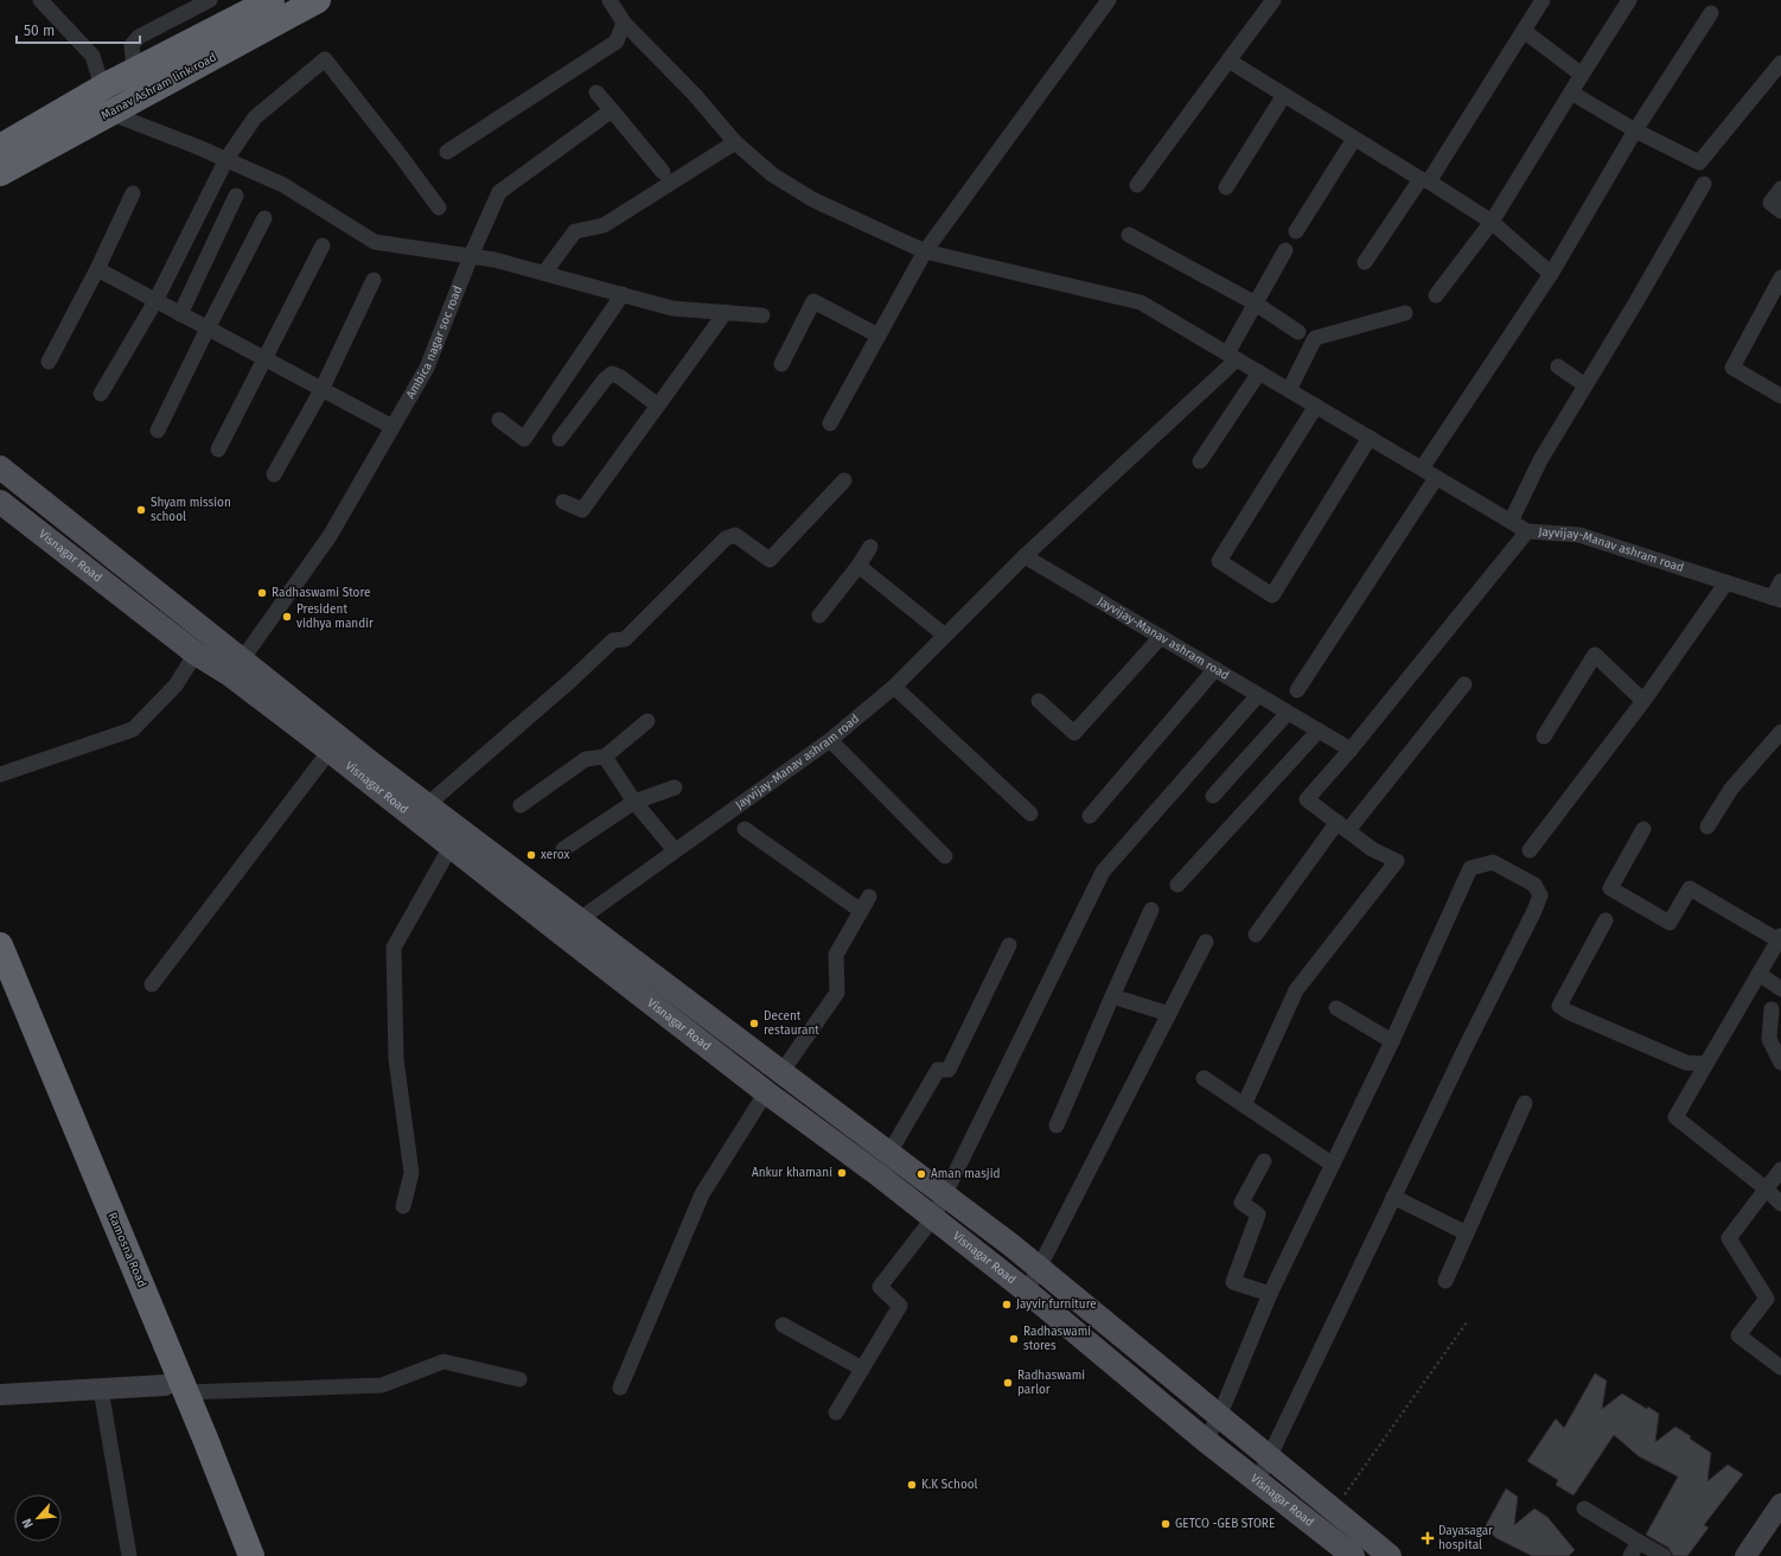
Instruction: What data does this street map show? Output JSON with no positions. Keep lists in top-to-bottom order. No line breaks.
{"streets":{"highway":["Manav Ashram link road","Ramosna Road"],"main road":["Visnagar Road"],"street":["Ambica nagar soc road","Jayvijay-Manav ashram road"]},"crossings":[["Ambica nagar soc road","Visnagar Road"],["Jayvijay-Manav ashram road","Visnagar Road"]],"places":{"other":["Shyam mission school","Radhaswami Store","President vidhya mandir","xerox","Decent restaurant","Ankur khamani","Aman masjid","Jayvir furniture","Radhaswami stores","Radhaswami parlor","K.K School","GETCO -GEB STORE"],"health":["Dayasagar hospital"]},"scale_bar":"50 m","north":"bottom left"}
